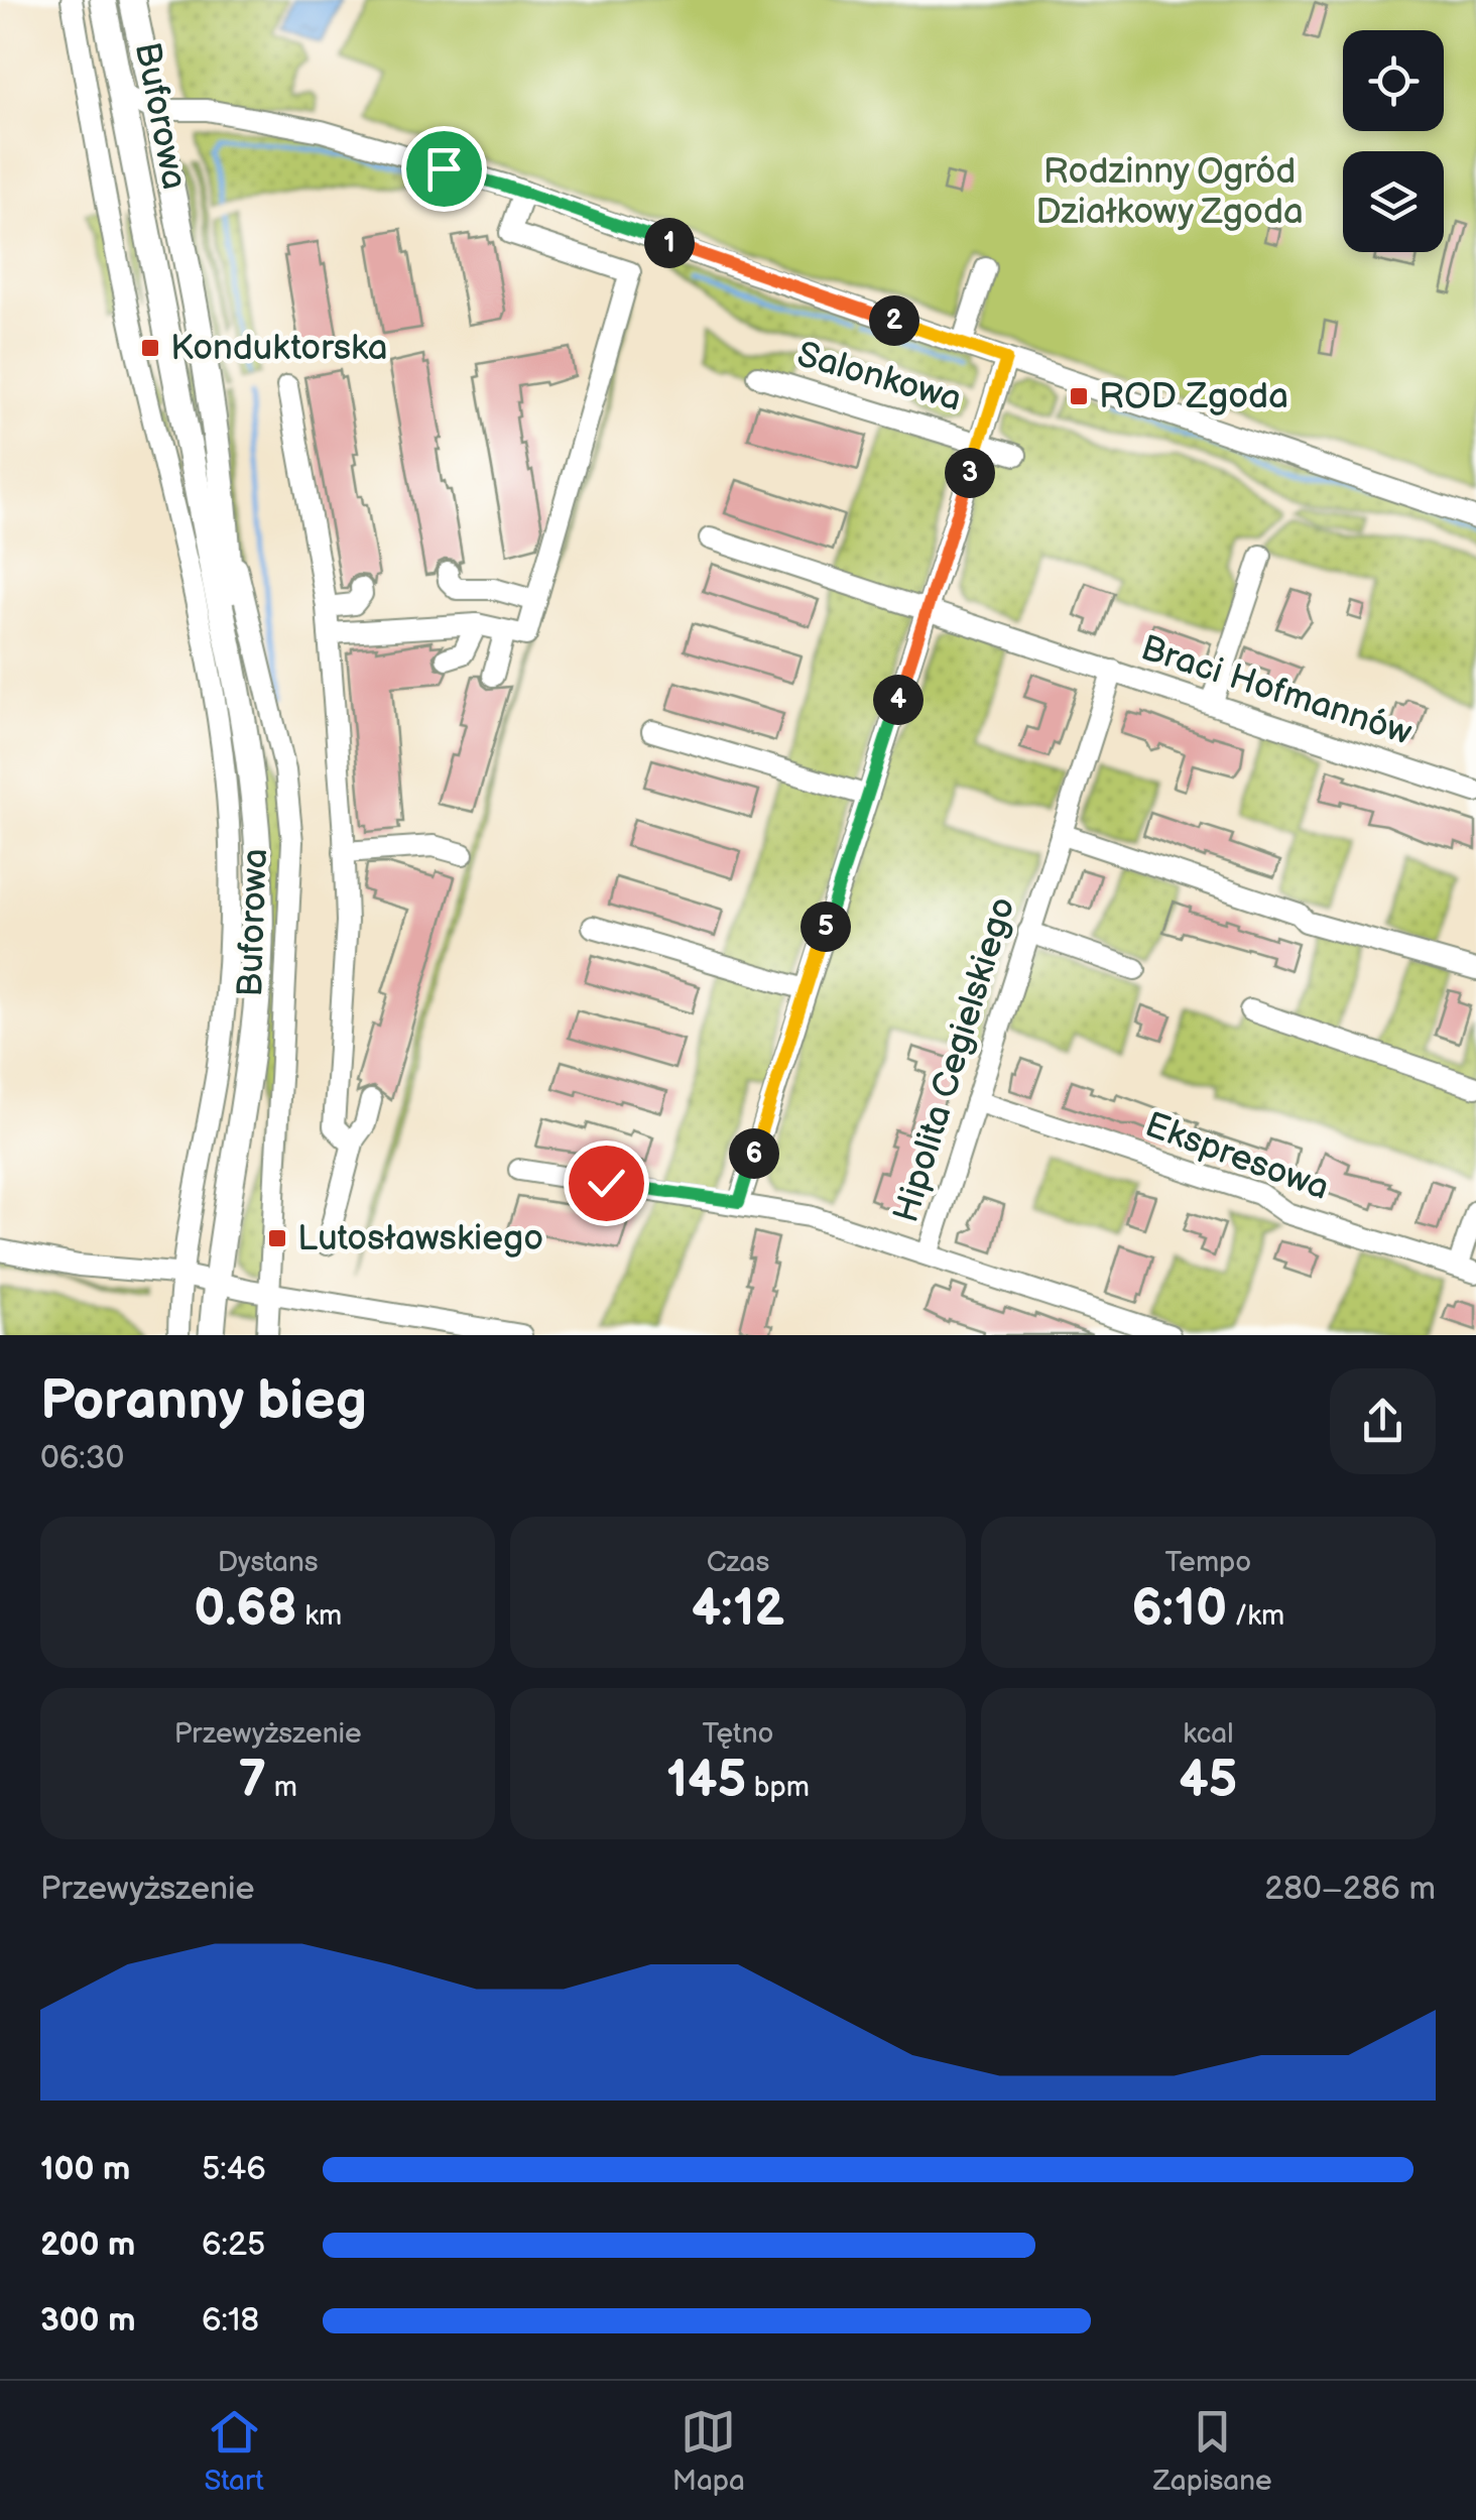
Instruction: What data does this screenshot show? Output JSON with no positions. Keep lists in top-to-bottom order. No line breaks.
{"streets":{"main road":["Buforowa"],"street":["Salonkowa","Braci Hofmannów","Hipolita Cegielskiego","Ekspresowa"]},"crossings":[["Braci Hofmannów","Hipolita Cegielskiego"],["Hipolita Cegielskiego","Ekspresowa"]],"parks":["Rodzinny Ogród Działkowy Zgoda"],"places":{"transit":["Konduktorska","ROD Zgoda","Lutosławskiego"]},"page":{"pins":["1","2","3","4","5","6"],"heading":["Poranny bieg","06:30"],"stats":[["Dystans","0.68 km"],["Czas","4:12"],["Tempo","6:10 /km"],["Przewyższenie","7 m"],["Tętno","145 bpm"],["kcal","45"]],"chart":["Przewyższenie","280–286 m"],"list":[{"name":"100 m","note":"5:46"},{"name":"200 m","note":"6:25"},{"name":"300 m","note":"6:18"}],"tabs":["Start","Mapa","Zapisane"]}}
